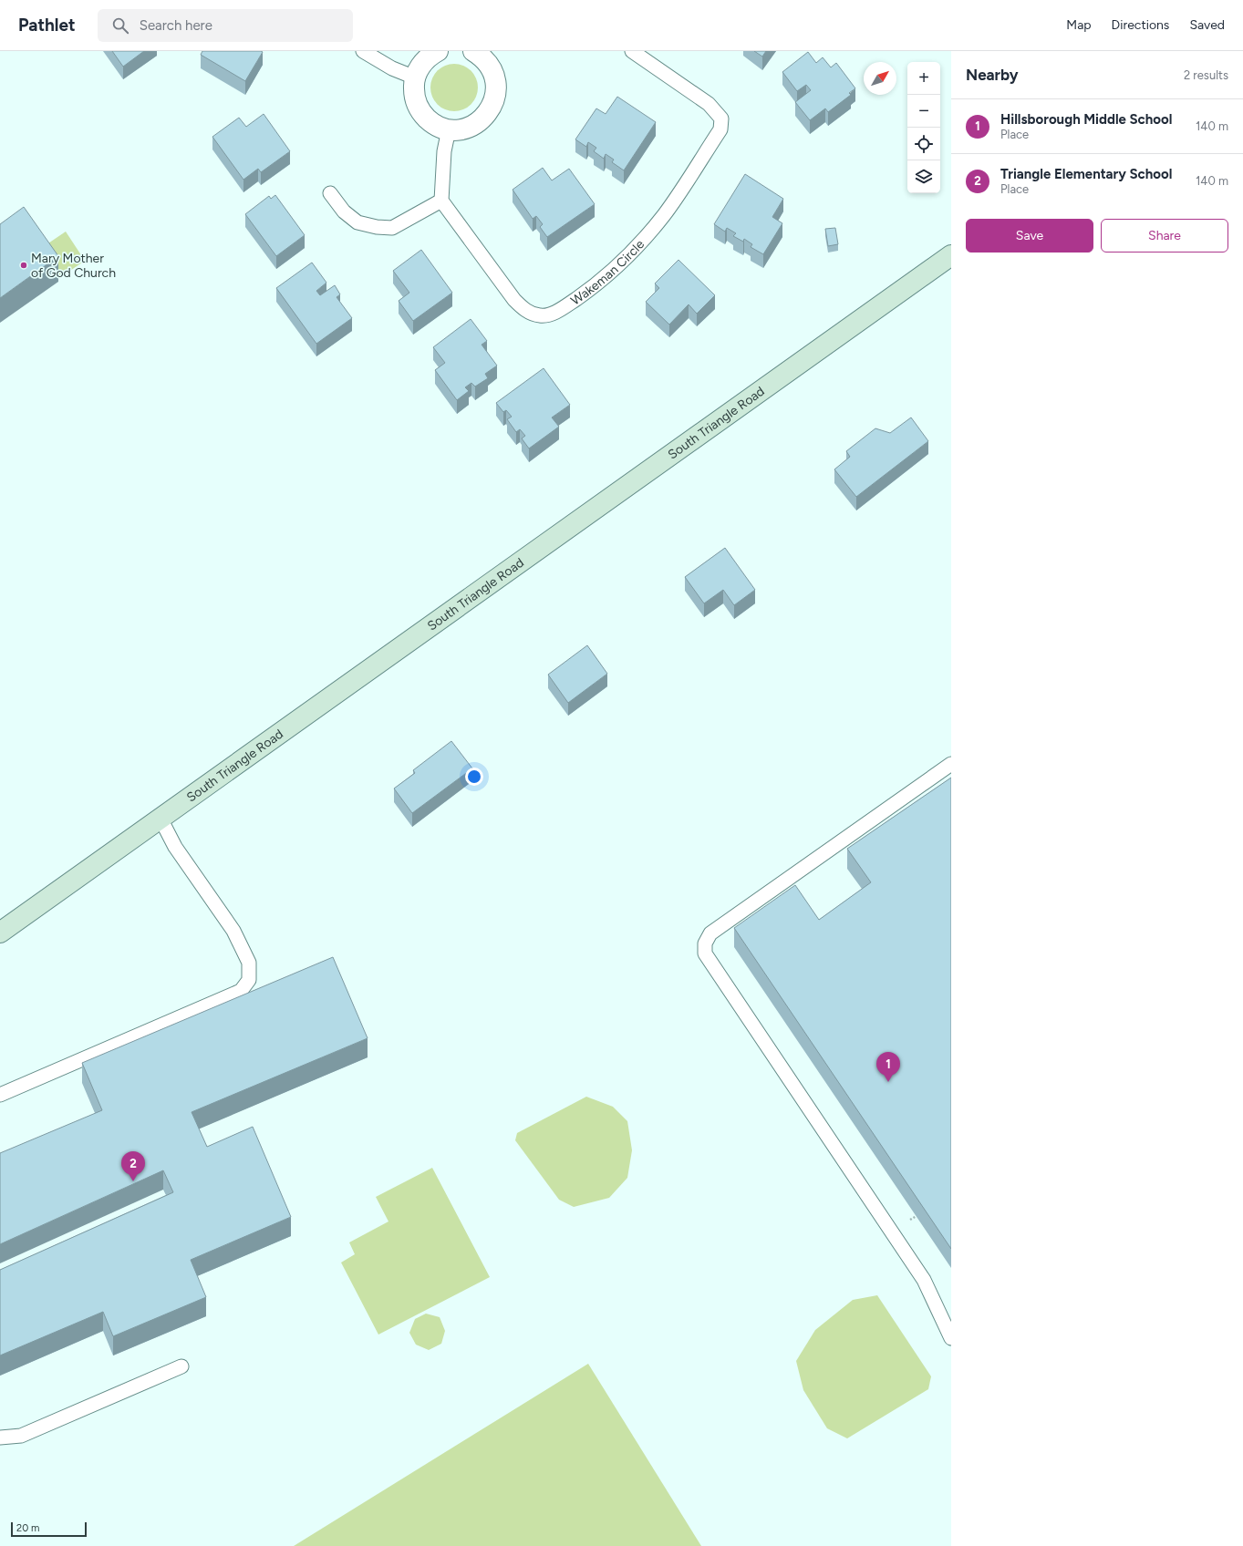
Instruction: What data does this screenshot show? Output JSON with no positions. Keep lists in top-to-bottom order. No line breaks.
{"streets":{"street":["South Triangle Road"],"lane":["Wakeman Circle"]},"places":["Mary Mother of God Church"],"scale_bar":"20 m","north":"top right","page":{"header":"Pathlet","search":"Search here","nav":["Map","Directions","Saved"],"heading":["Nearby","2 results"],"map_buttons":["+","−"],"list":[{"mark":"1","name":"Hillsborough Middle School","note":"Place","value":"140 m"},{"mark":"2","name":"Triangle Elementary School","note":"Place","value":"140 m"}],"buttons":["Save","Share"],"pins":["1","2"],"scale":"20 m"}}
